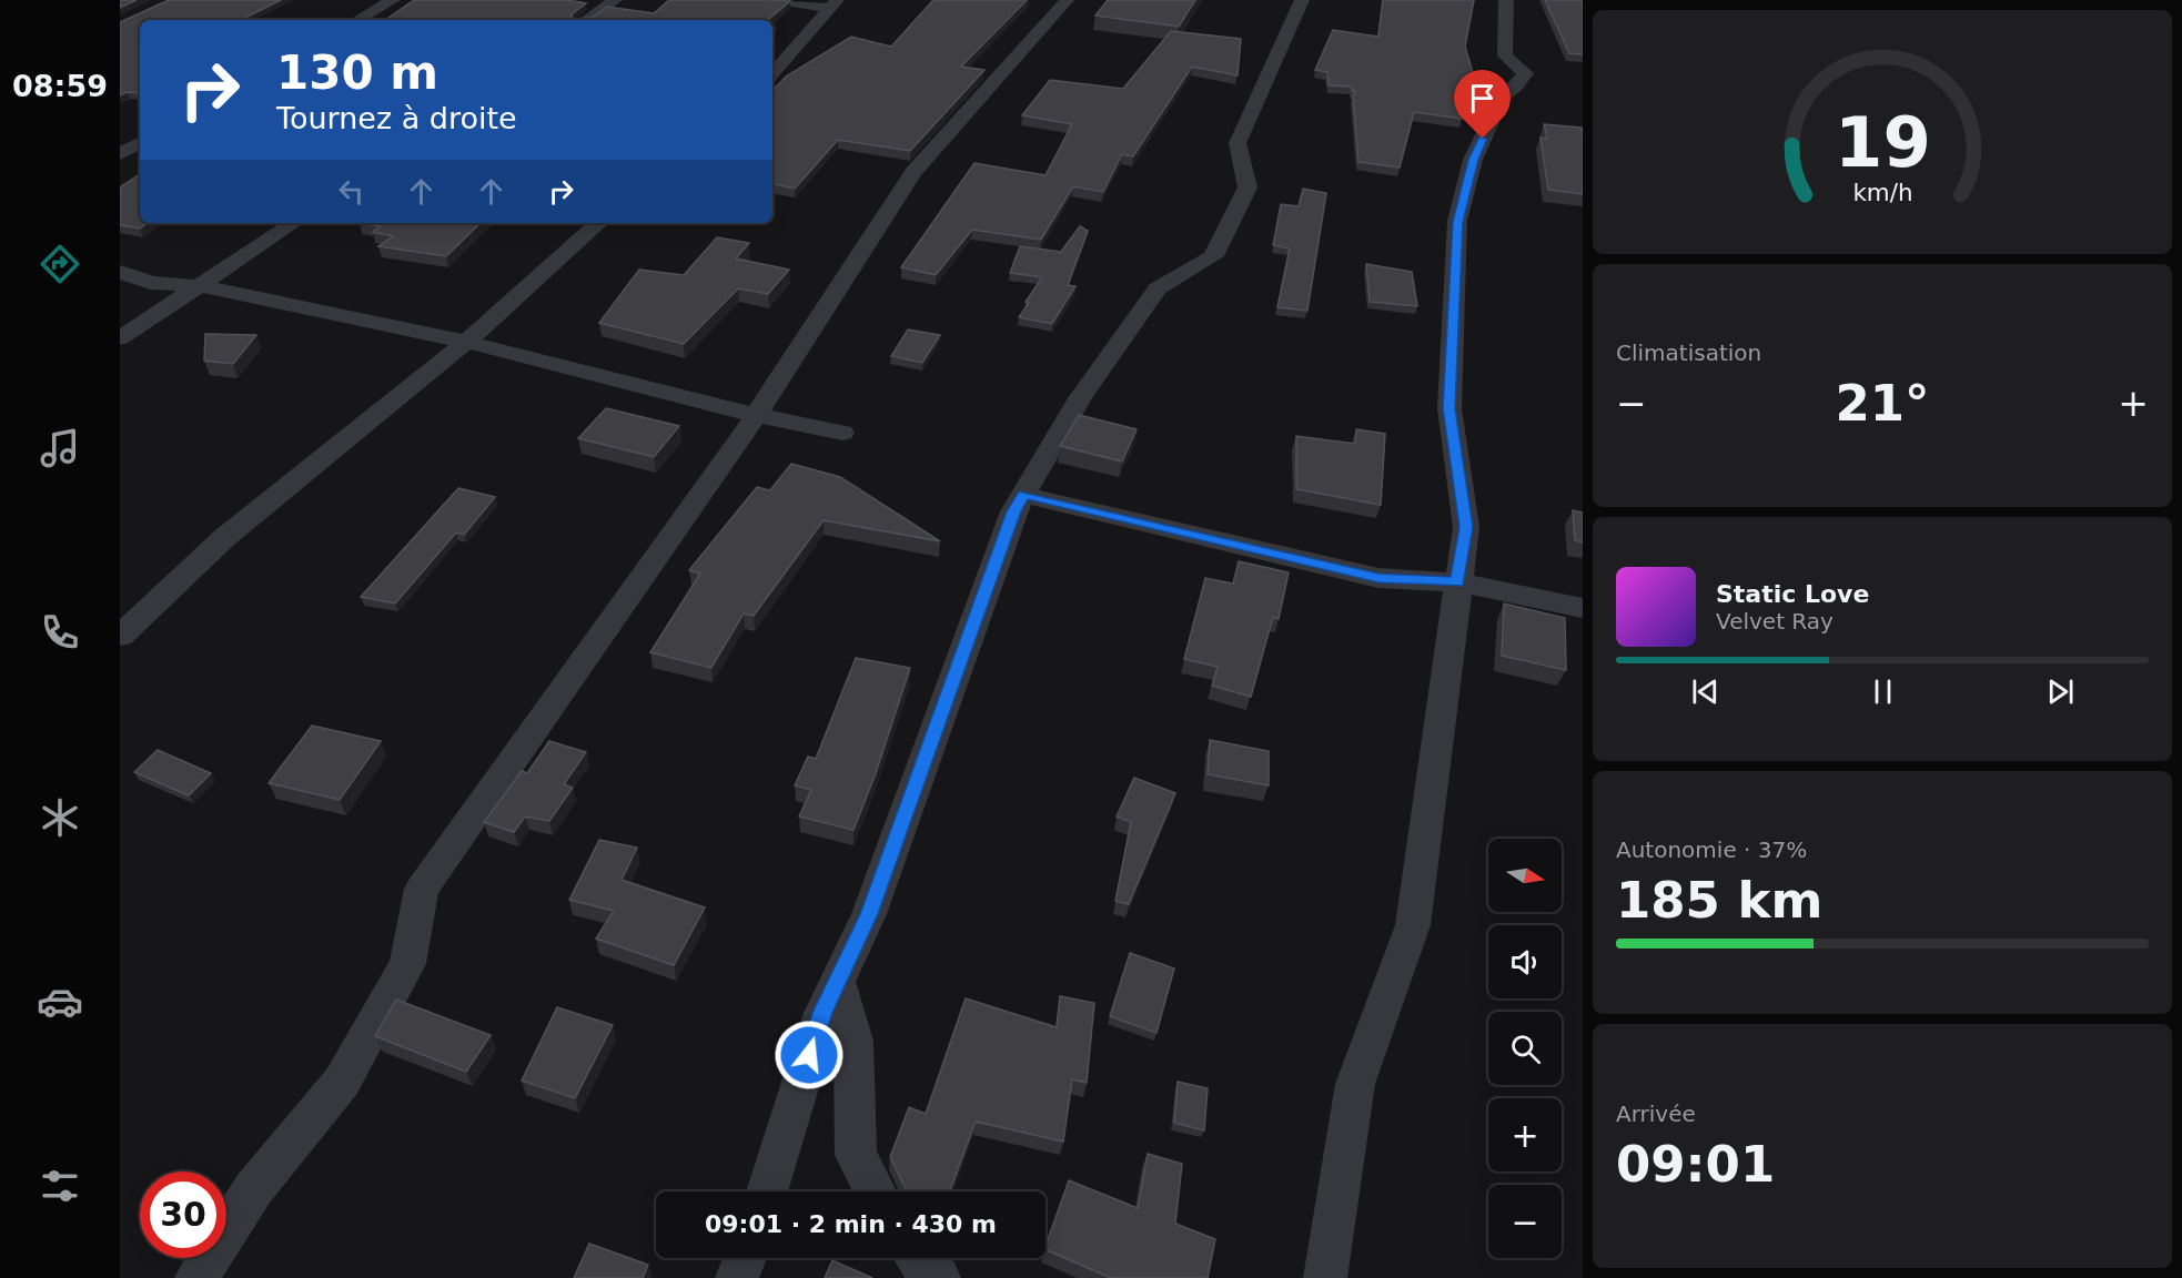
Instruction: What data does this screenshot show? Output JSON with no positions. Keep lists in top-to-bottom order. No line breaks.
{"north":"right","page":{"tabs":"08:59","turn":["130 m","Tournez à droite"],"tile":["Climatisation",["Autonomie · 37%","185 km"],["Arrivée","09:01"]],"heat":["−","21°","+"],"song":["Static Love","Velvet Ray"],"map_buttons":["+","−"],"limit":"30","trip":"09:01 · 2 min · 430 m","gauge":["19","km/h"]}}
